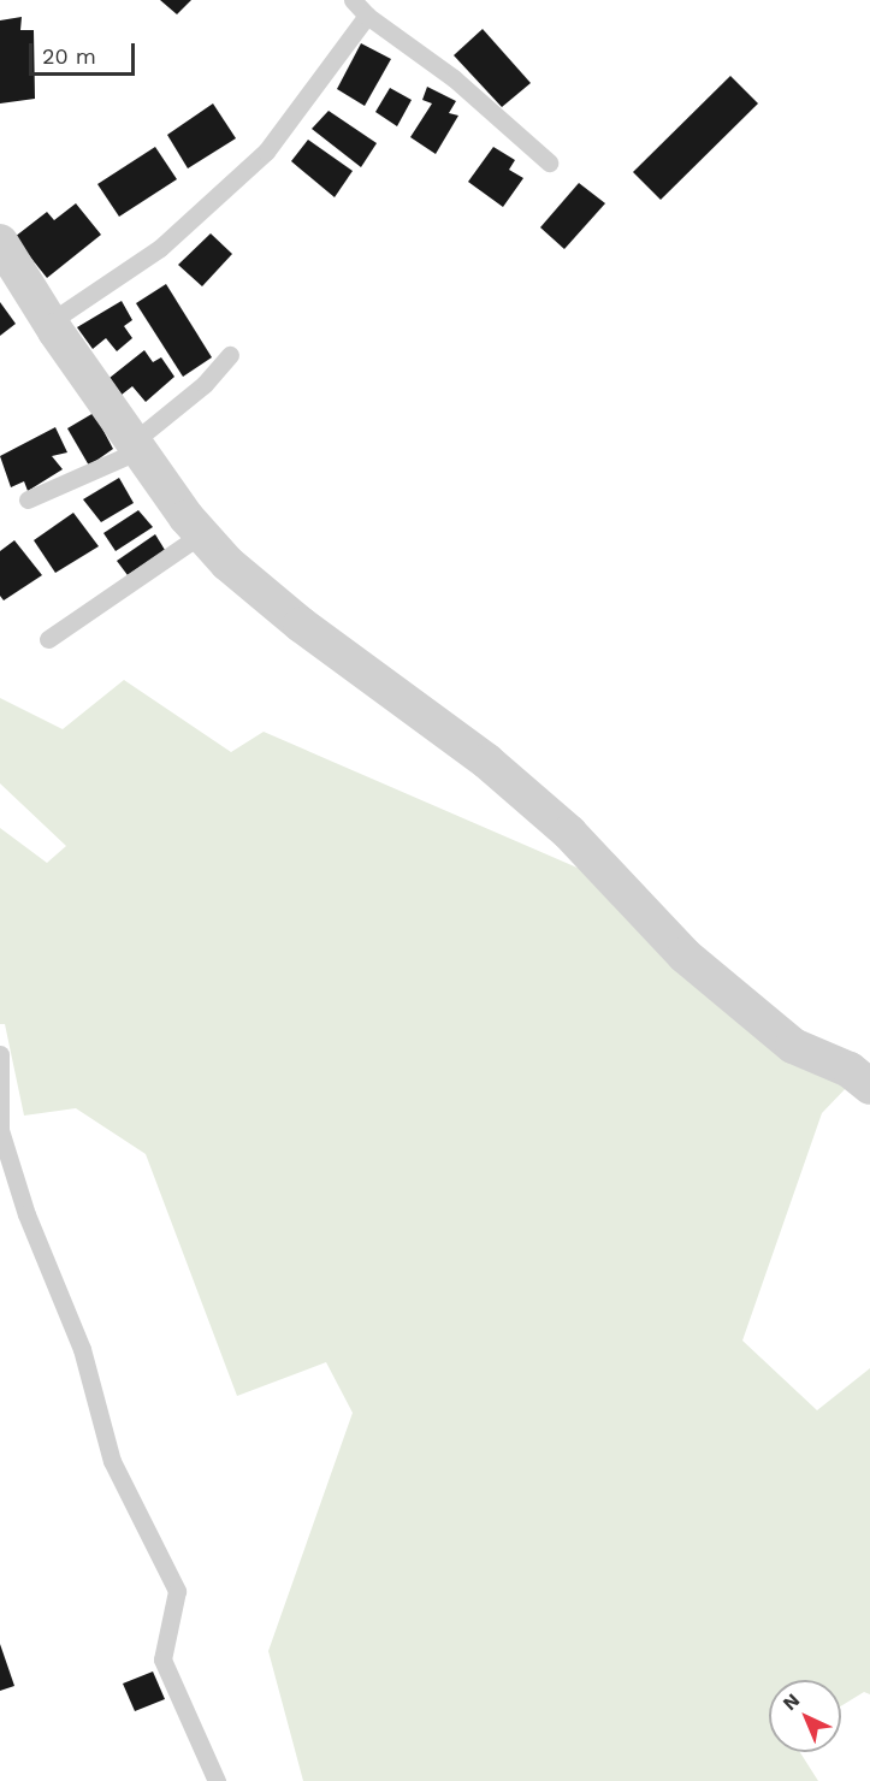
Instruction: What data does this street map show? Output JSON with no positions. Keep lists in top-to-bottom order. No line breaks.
{"scale_bar":"20 m","north":"top left"}
